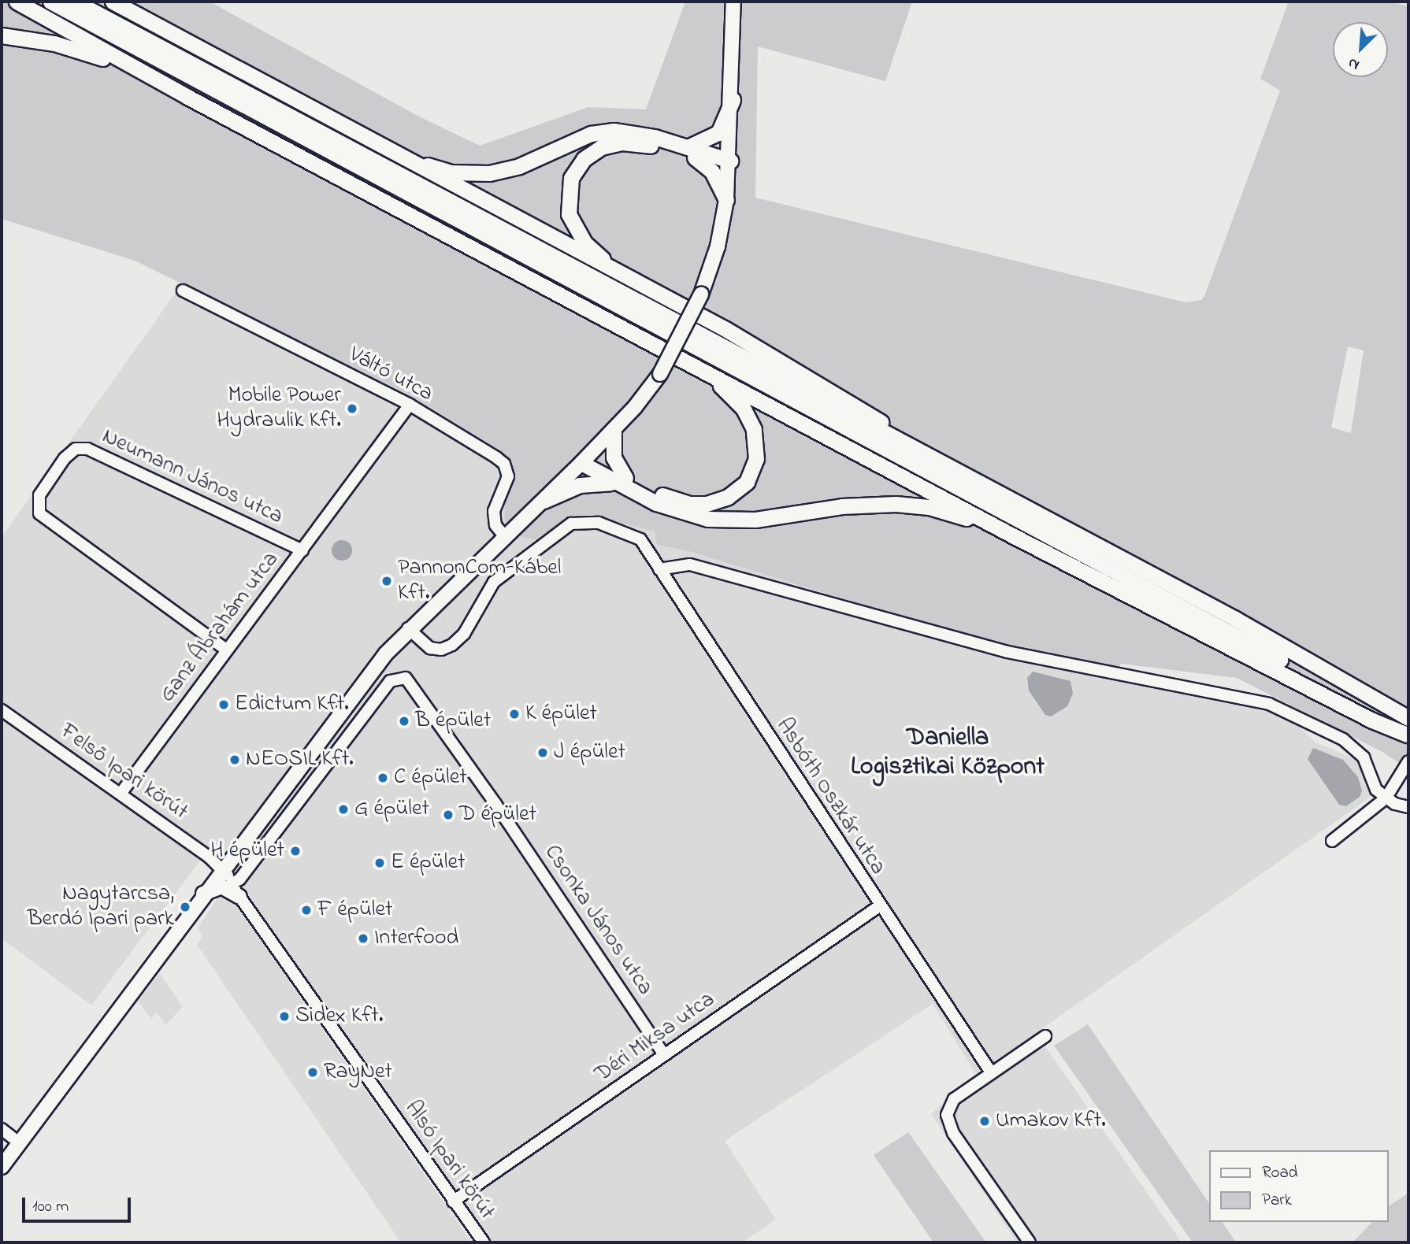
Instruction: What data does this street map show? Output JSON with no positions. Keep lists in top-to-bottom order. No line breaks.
{"streets":{"street":["Váltó utca","Neumann János utca","Ganz Ábrahám utca","Felső Ipari körút","Asbóth Oszkár utca","Csonka János utca","Déri Miksa utca","Alsó Ipari körút"]},"crossings":[["Váltó utca","Ganz Ábrahám utca"],["Neumann János utca","Ganz Ábrahám utca"],["Ganz Ábrahám utca","Felső Ipari körút"],["Felső Ipari körút","Alsó Ipari körút"],["Asbóth Oszkár utca","Déri Miksa utca"],["Csonka János utca","Déri Miksa utca"],["Csonka János utca","Alsó Ipari körút"],["Déri Miksa utca","Alsó Ipari körút"]],"districts":["Daniella Logisztikai Központ"],"places":["Mobile Power Hydraulik Kft.","PannonCom-Kábel Kft.","Edictum Kft.","K épület","B épület","J épület","NEOSIL Kft.","C épület","G épület","D épület","H épület","E épület","Nagytarcsa, Berdó Ipari park","F épület","Interfood","Sidex Kft.","RayNet","Umakov Kft."],"legend":["Road","Park"],"scale_bar":"100 m","north":"bottom left"}
